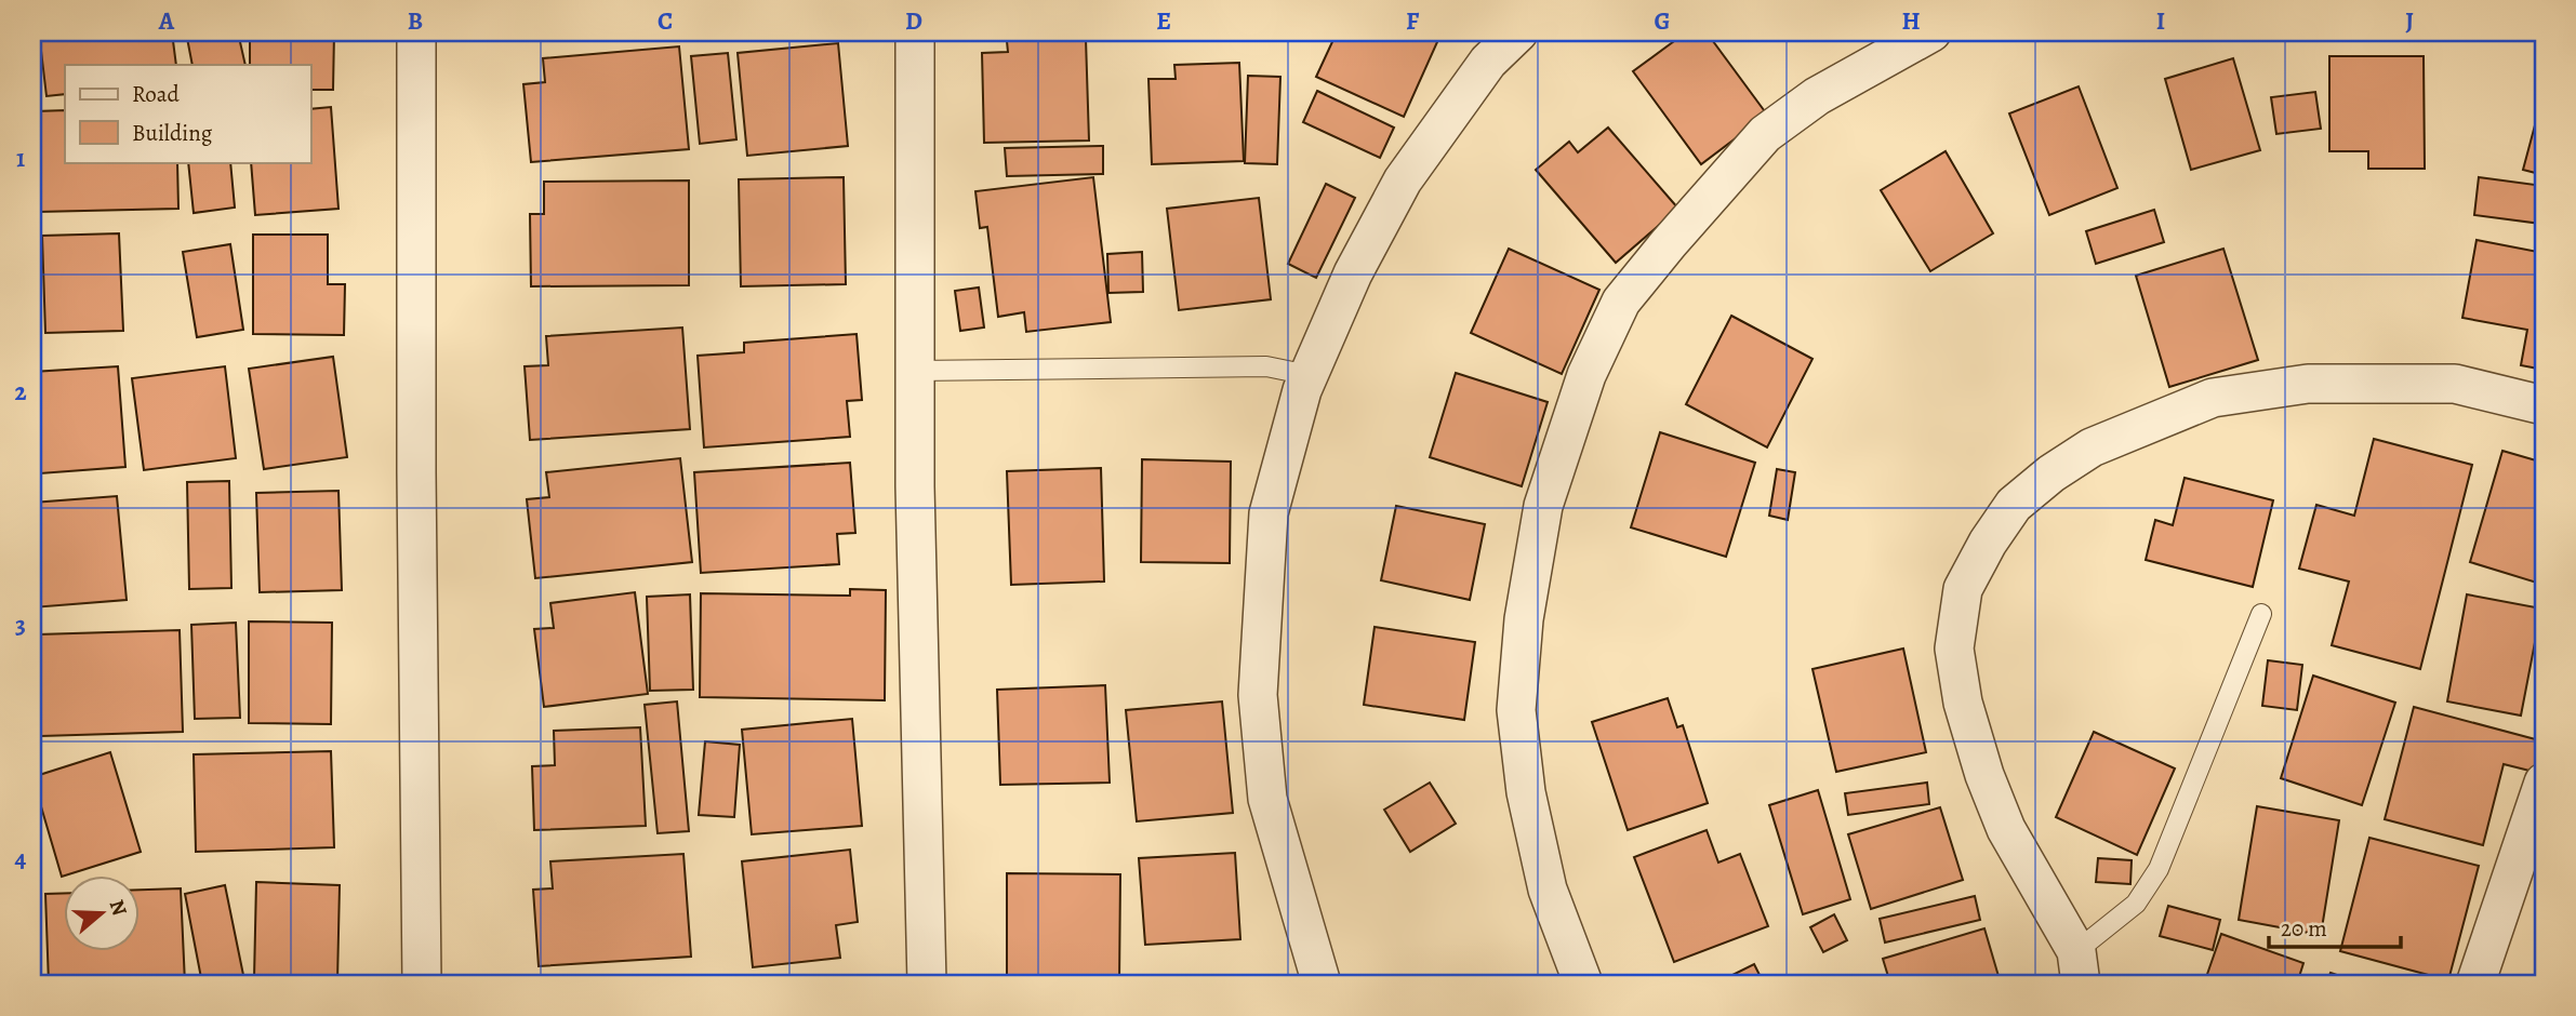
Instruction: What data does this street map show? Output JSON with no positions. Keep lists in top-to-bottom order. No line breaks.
{"legend":["Road","Building"],"scale_bar":"20 m","north":"right","grid":{"columns":["A","B","C","D","E","F","G","H","I","J"],"rows":["1","2","3","4"]}}
